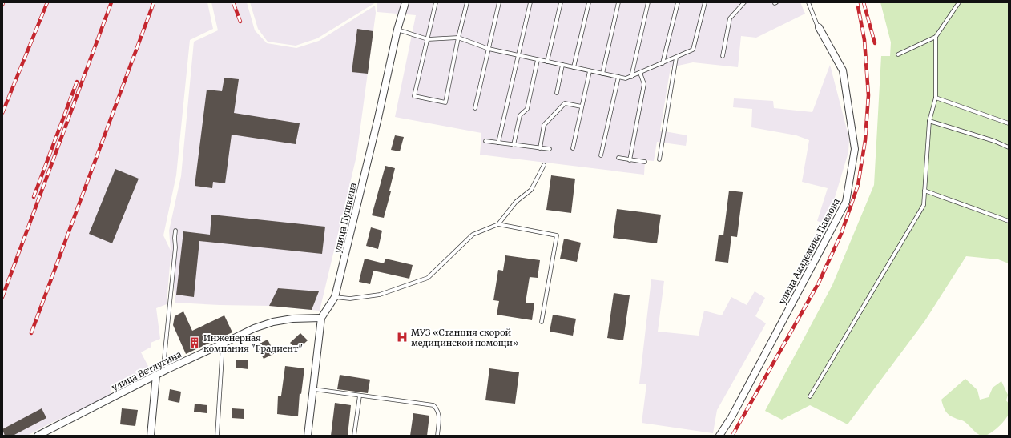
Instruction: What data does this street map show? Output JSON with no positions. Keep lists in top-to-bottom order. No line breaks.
{"streets":{"street":["улица Пушкина","улица Академика Павлова","улица Ветлугина"]},"crossings":[["улица Пушкина","улица Ветлугина"]],"places":{"hospital":["МУЗ «Станция скорой медицинской помощи»"],"building":["Инженерная компания \"Градиент\""]}}
